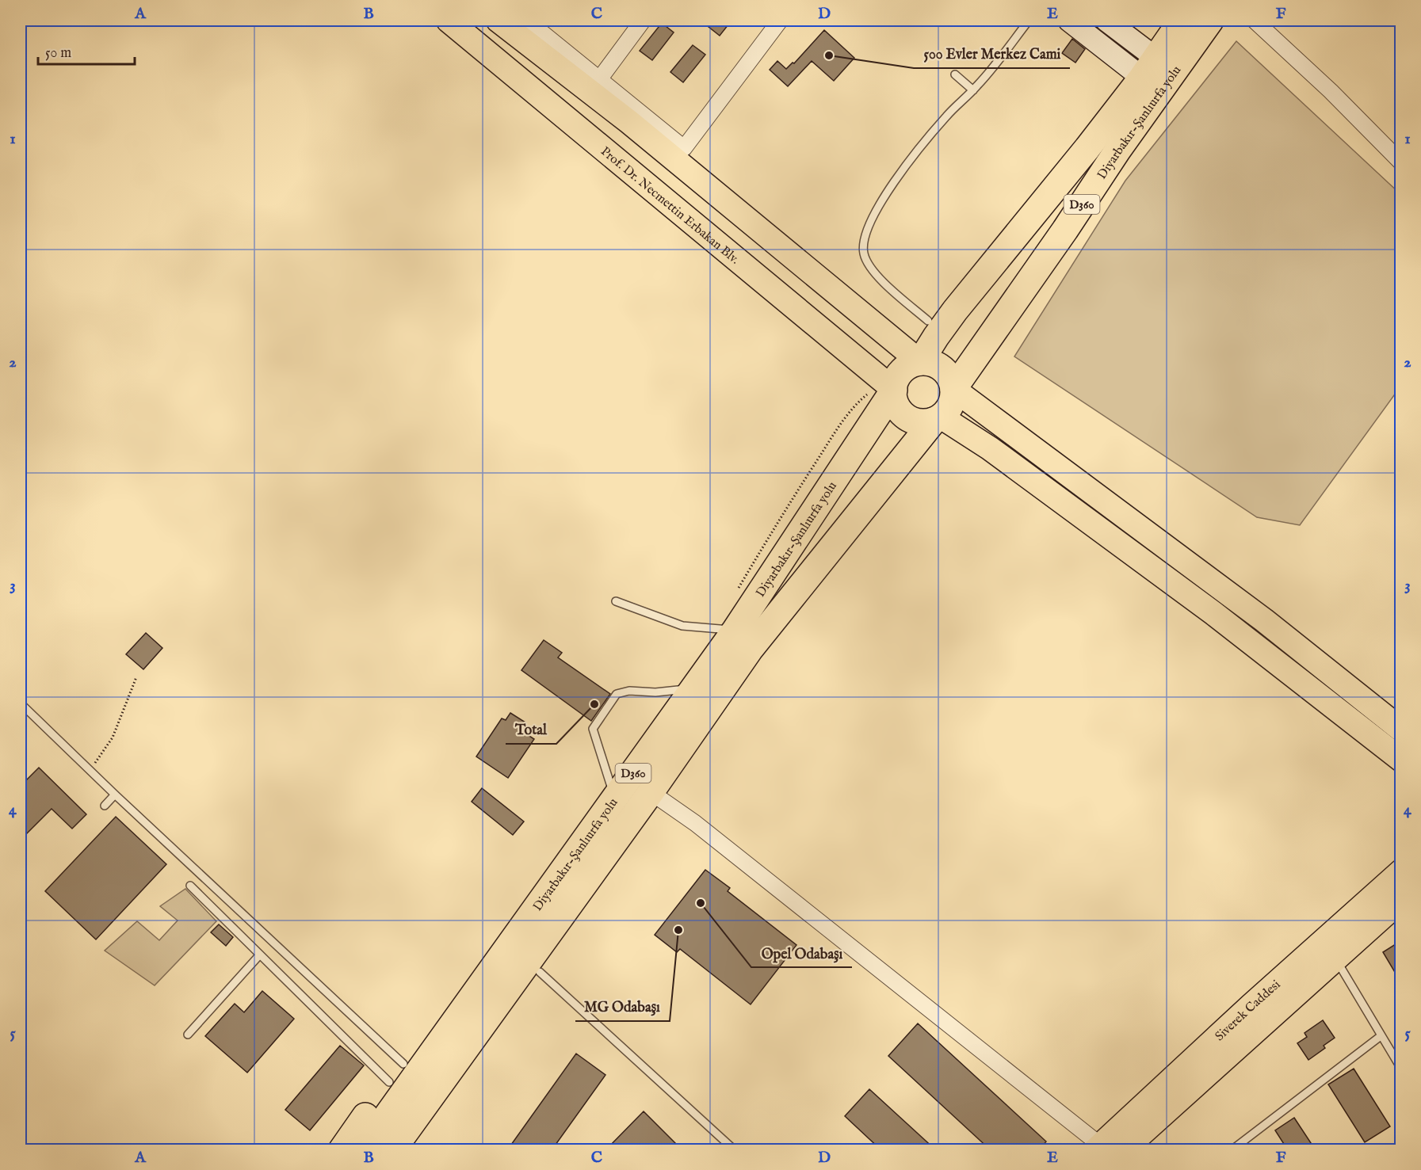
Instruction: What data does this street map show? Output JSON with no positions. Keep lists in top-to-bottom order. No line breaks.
{"streets":{"highway":["Diyarbakır-Şanlıurfa yolu","D360"],"main road":["Prof. Dr. Necmettin Erbakan Blv.","Siverek Caddesi"]},"crossings":[["Diyarbakır-Şanlıurfa yolu","D360"],["Diyarbakır-Şanlıurfa yolu","Prof. Dr. Necmettin Erbakan Blv."],["D360","Prof. Dr. Necmettin Erbakan Blv."]],"places":["500 Evler Merkez Cami","Total","Opel Odabaşı","MG Odabaşı"],"scale_bar":"50 m","grid":{"columns":["A","B","C","D","E","F"],"rows":["1","2","3","4","5"]}}
